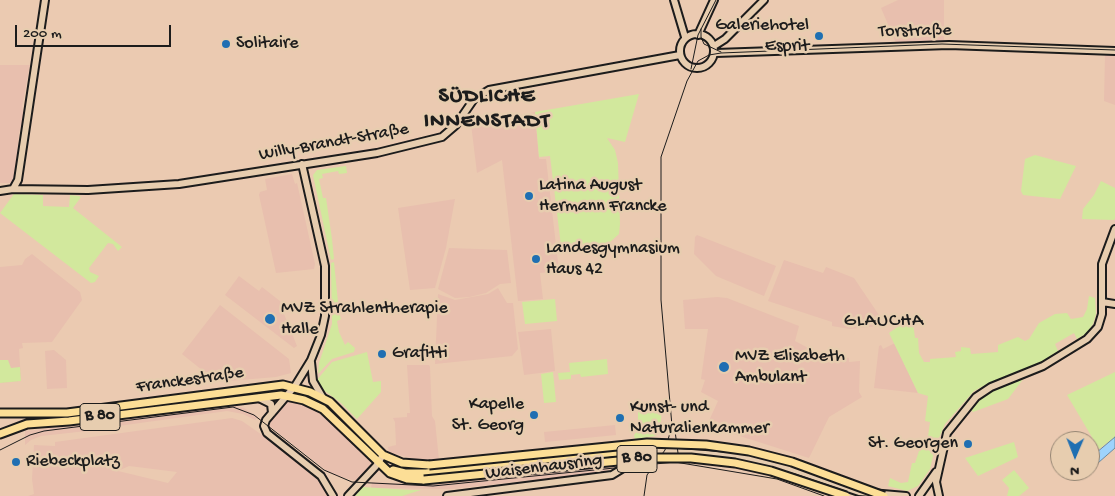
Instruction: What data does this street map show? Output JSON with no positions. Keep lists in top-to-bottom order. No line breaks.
{"streets":{"main road":["Franckestraße","B 80"],"street":["Torstraße","Willy-Brandt-Straße","Waisenhausring"]},"crossings":[["Torstraße","Willy-Brandt-Straße"],["Franckestraße","B 80"]],"districts":["SÜDLICHE INNENSTADT","GLAUCHA"],"places":["Galeriehotel Esprit","Solitaire","Latina August Hermann Francke","Landesgymnasium Haus 42","MVZ Strahlentherapie Halle","Grafitti","MVZ Elisabeth Ambulant","Kapelle St. Georg","Kunst- und Naturalienkammer","St. Georgen","Riebeckplatz"],"scale_bar":"200 m","north":"bottom"}
